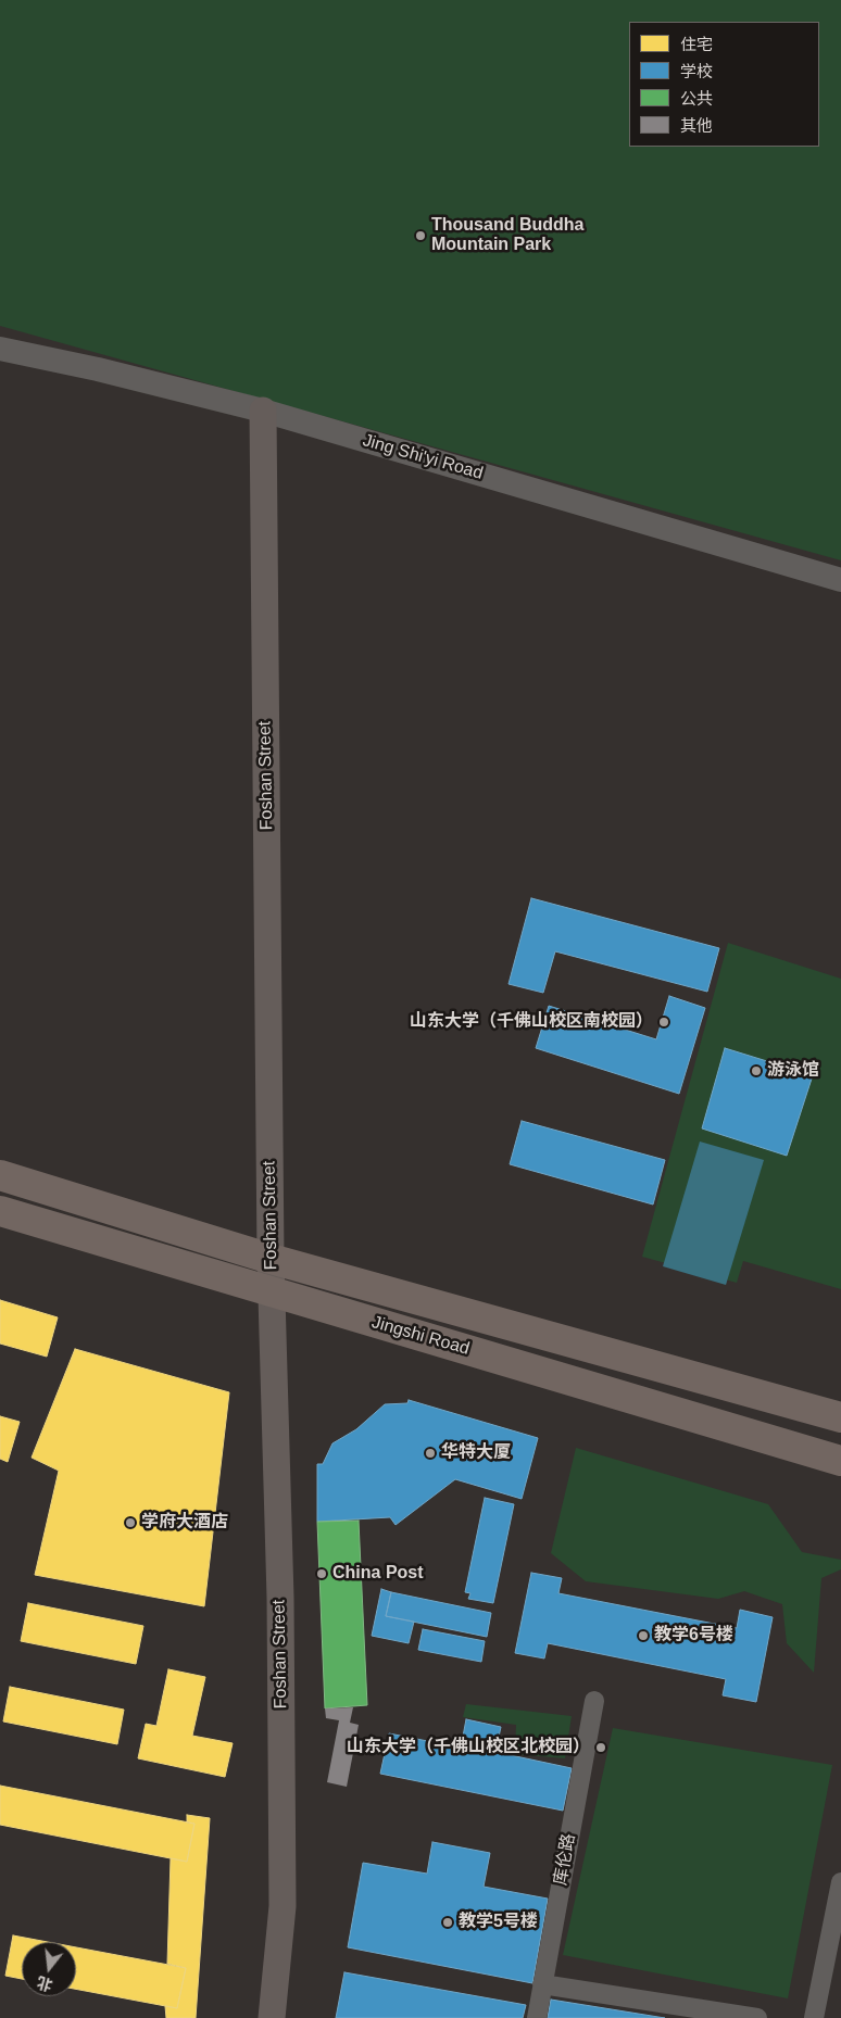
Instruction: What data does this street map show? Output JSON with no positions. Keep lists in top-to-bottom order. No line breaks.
{"streets":{"highway":["Jingshi Road"],"main road":["Foshan Street"],"street":["Jing Shi'yi Road","库伦路"]},"crossings":[["Jing Shi'yi Road","Foshan Street"],["Foshan Street","Jingshi Road"]],"places":["Thousand Buddha Mountain Park","山东大学（千佛山校区南校园）","游泳馆","华特大厦","学府大酒店","China Post","教学6号楼","山东大学（千佛山校区北校园）","教学5号楼"],"legend":["住宅","学校","公共","其他"],"north":"bottom"}
